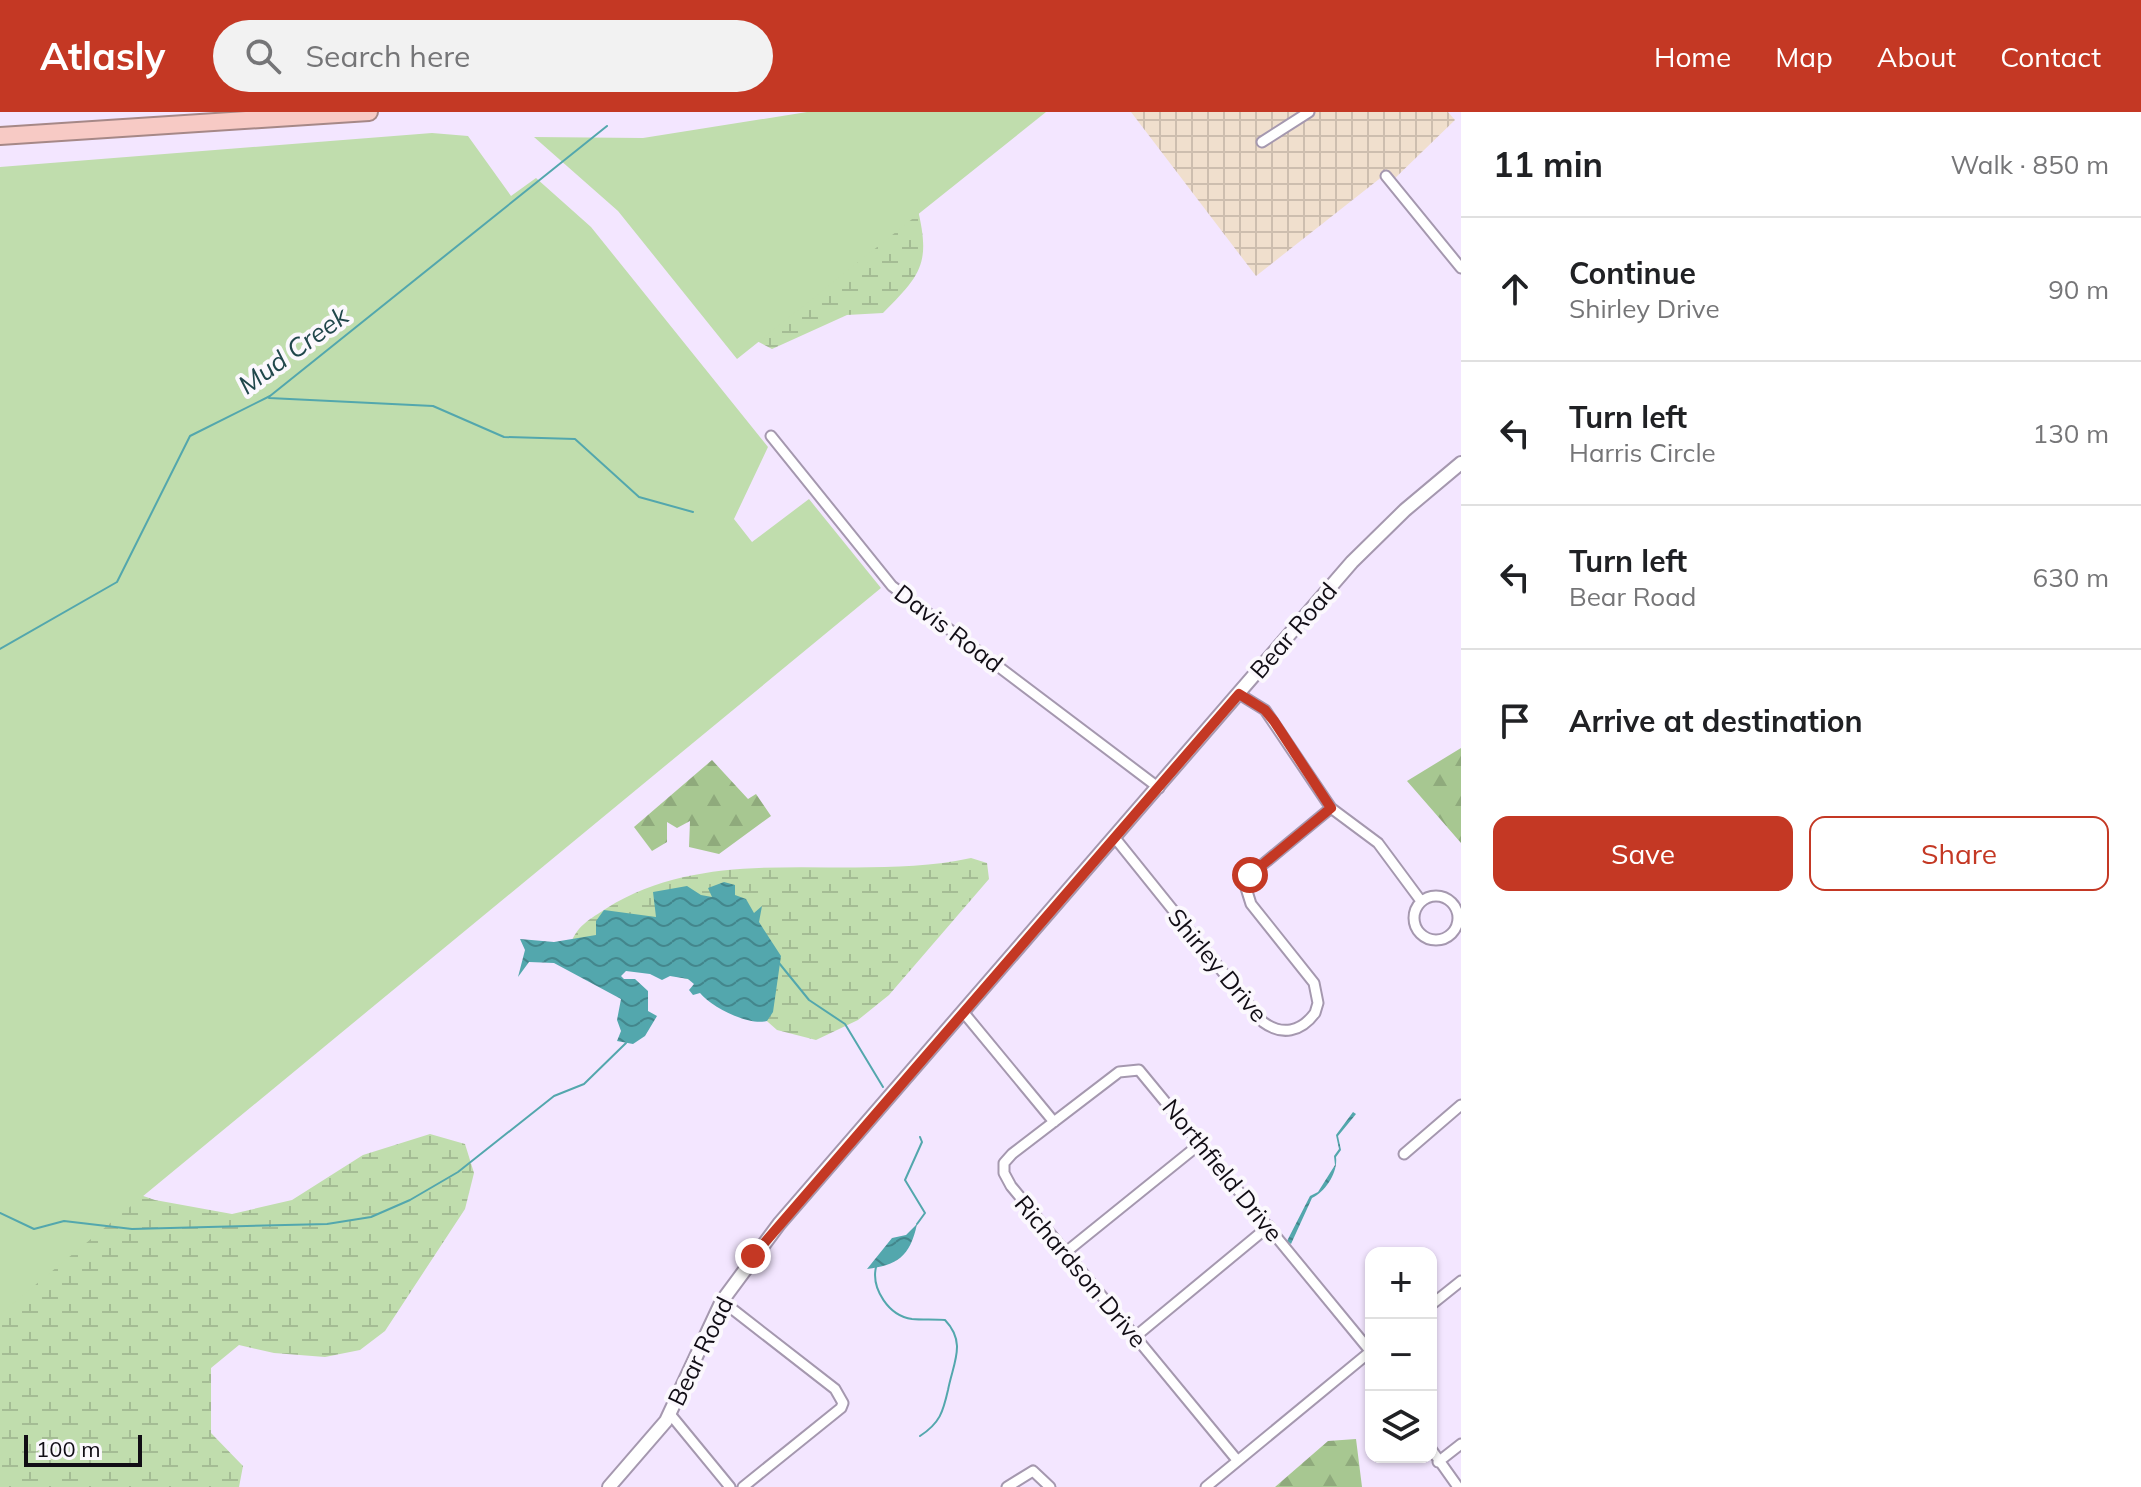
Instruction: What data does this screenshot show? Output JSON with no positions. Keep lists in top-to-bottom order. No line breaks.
{"streets":{"main road":["Bear Road"],"street":["Davis Road","Shirley Drive","Northfield Drive","Richardson Drive"]},"crossings":[["Davis Road","Bear Road"],["Bear Road","Shirley Drive"],["Northfield Drive","Richardson Drive"]],"water":["Mud Creek"],"scale_bar":"100 m","page":{"header":"Atlasly","search":"Search here","nav":["Home","Map","About","Contact"],"heading":["11 min","Walk · 850 m"],"list":[["Continue","Shirley Drive","90 m"],["Turn left","Harris Circle","130 m"],["Turn left","Bear Road","630 m"],"Arrive at destination"],"buttons":["Save","Share"],"map_buttons":["+","−"],"scale":"100 m"}}
